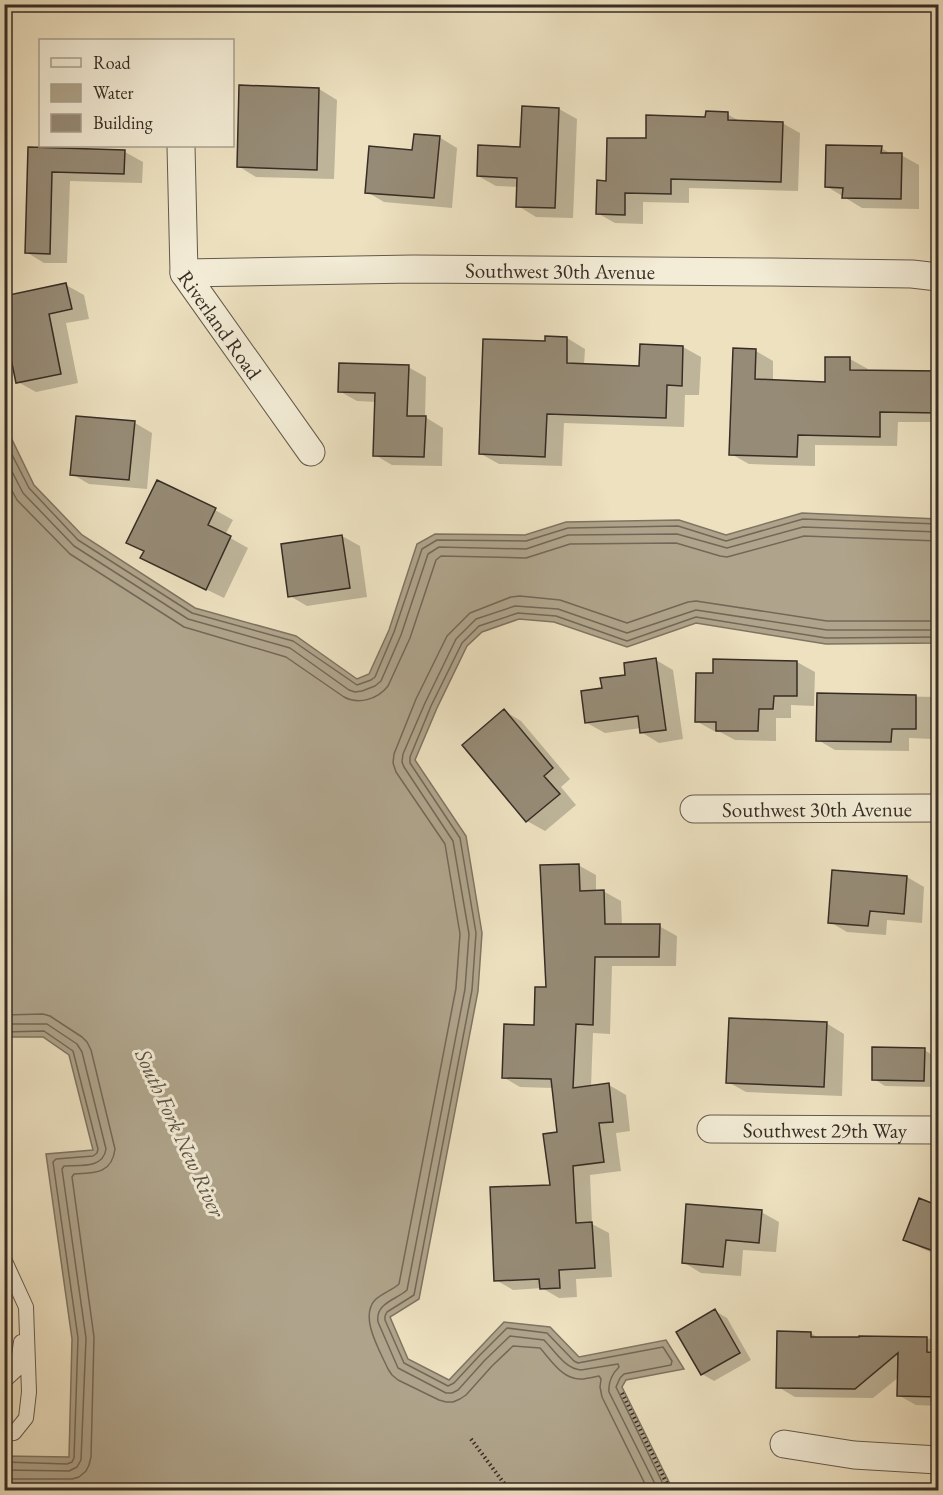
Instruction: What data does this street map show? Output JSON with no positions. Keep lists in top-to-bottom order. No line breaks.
{"streets":{"street":["Southwest 30th Avenue","Riverland Road","Southwest 29th Way"]},"crossings":[["Southwest 30th Avenue","Riverland Road"]],"water":["South Fork New River"],"legend":["Road","Water","Building"]}
